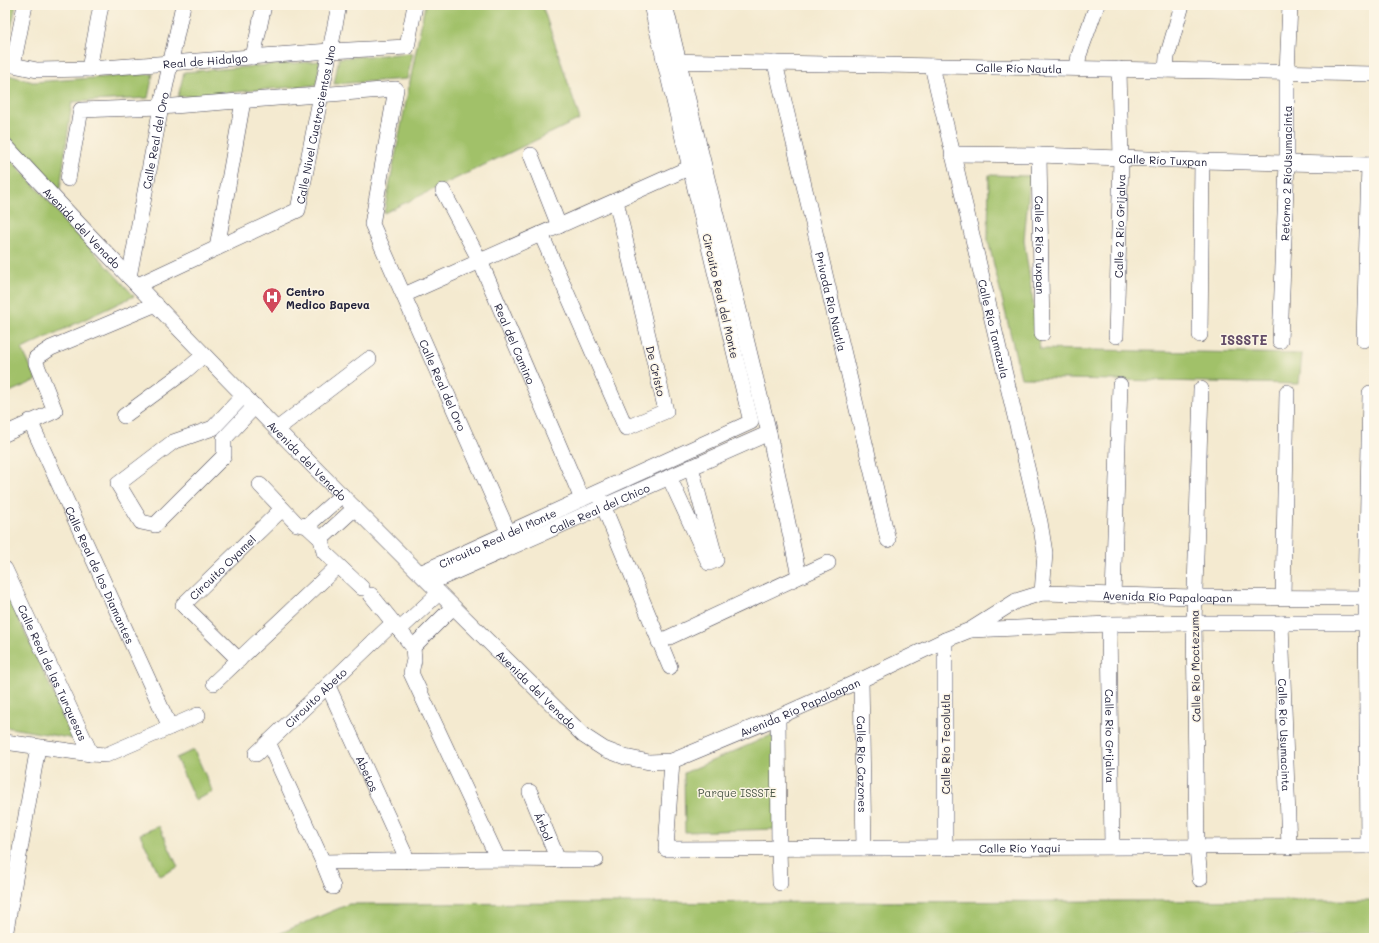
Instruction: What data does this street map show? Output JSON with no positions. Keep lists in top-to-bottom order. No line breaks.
{"streets":{"street":["Real de Hidalgo","Calle Río Nautla","Calle Nivel Cuatrocientos Uno","Calle Real del Oro","Calle Río Tuxpan","Retorno 2 RíoUsumacinta","Calle 2 Río Grijalva","Avenida del Venado","Calle 2 Río Tuxpan","Circuito Real del Monte","Privada Río Nautla","Calle Río Tamazula","Real del Camino","De Cristo","Calle Real del Chico","Circuito Oyamel","Calle Real de los Diamantes","Avenida Río Papaloapan","Calle Río Moctezuma","Calle Real de las Turquesas","Circuito Abeto","Calle Río Usumacinta","Calle Río Grijalva","Calle Río Tecolutla","Calle Río Cazones","Abetos","Árbol","Calle Río Yaqui"]},"crossings":[["Real de Hidalgo","Calle Nivel Cuatrocientos Uno"],["Real de Hidalgo","Calle Real del Oro"],["Calle Río Nautla","Retorno 2 RíoUsumacinta"],["Calle Río Nautla","Calle 2 Río Grijalva"],["Calle Río Nautla","Circuito Real del Monte"],["Calle Río Nautla","Privada Río Nautla"],["Calle Río Nautla","Calle Río Tamazula"],["Calle Nivel Cuatrocientos Uno","Calle Real del Oro"],["Calle Nivel Cuatrocientos Uno","Avenida del Venado"],["Calle Real del Oro","Avenida del Venado"],["Calle Real del Oro","Circuito Real del Monte"],["Calle Real del Oro","Calle Real del Chico"],["Calle Río Tuxpan","Retorno 2 RíoUsumacinta"],["Calle Río Tuxpan","Calle 2 Río Grijalva"],["Calle Río Tuxpan","Calle 2 Río Tuxpan"],["Calle Río Tuxpan","Calle Río Tamazula"],["Avenida del Venado","Calle Real del Chico"],["Avenida del Venado","Avenida Río Papaloapan"],["Avenida del Venado","Circuito Abeto"],["Circuito Real del Monte","Real del Camino"],["Circuito Real del Monte","Calle Real del Chico"],["Calle Río Tamazula","Avenida Río Papaloapan"],["Calle Real del Chico","Circuito Abeto"],["Avenida Río Papaloapan","Calle Río Moctezuma"],["Avenida Río Papaloapan","Calle Río Usumacinta"],["Avenida Río Papaloapan","Calle Río Grijalva"],["Avenida Río Papaloapan","Calle Río Tecolutla"],["Avenida Río Papaloapan","Calle Río Cazones"],["Avenida Río Papaloapan","Calle Río Yaqui"],["Calle Río Moctezuma","Calle Río Yaqui"],["Circuito Abeto","Abetos"],["Calle Río Usumacinta","Calle Río Yaqui"],["Calle Río Grijalva","Calle Río Yaqui"],["Calle Río Tecolutla","Calle Río Yaqui"],["Calle Río Cazones","Calle Río Yaqui"]],"districts":["ISSSTE"],"parks":["Parque ISSSTE"],"places":{"hospital":["Centro Medico Bapeva"]}}
